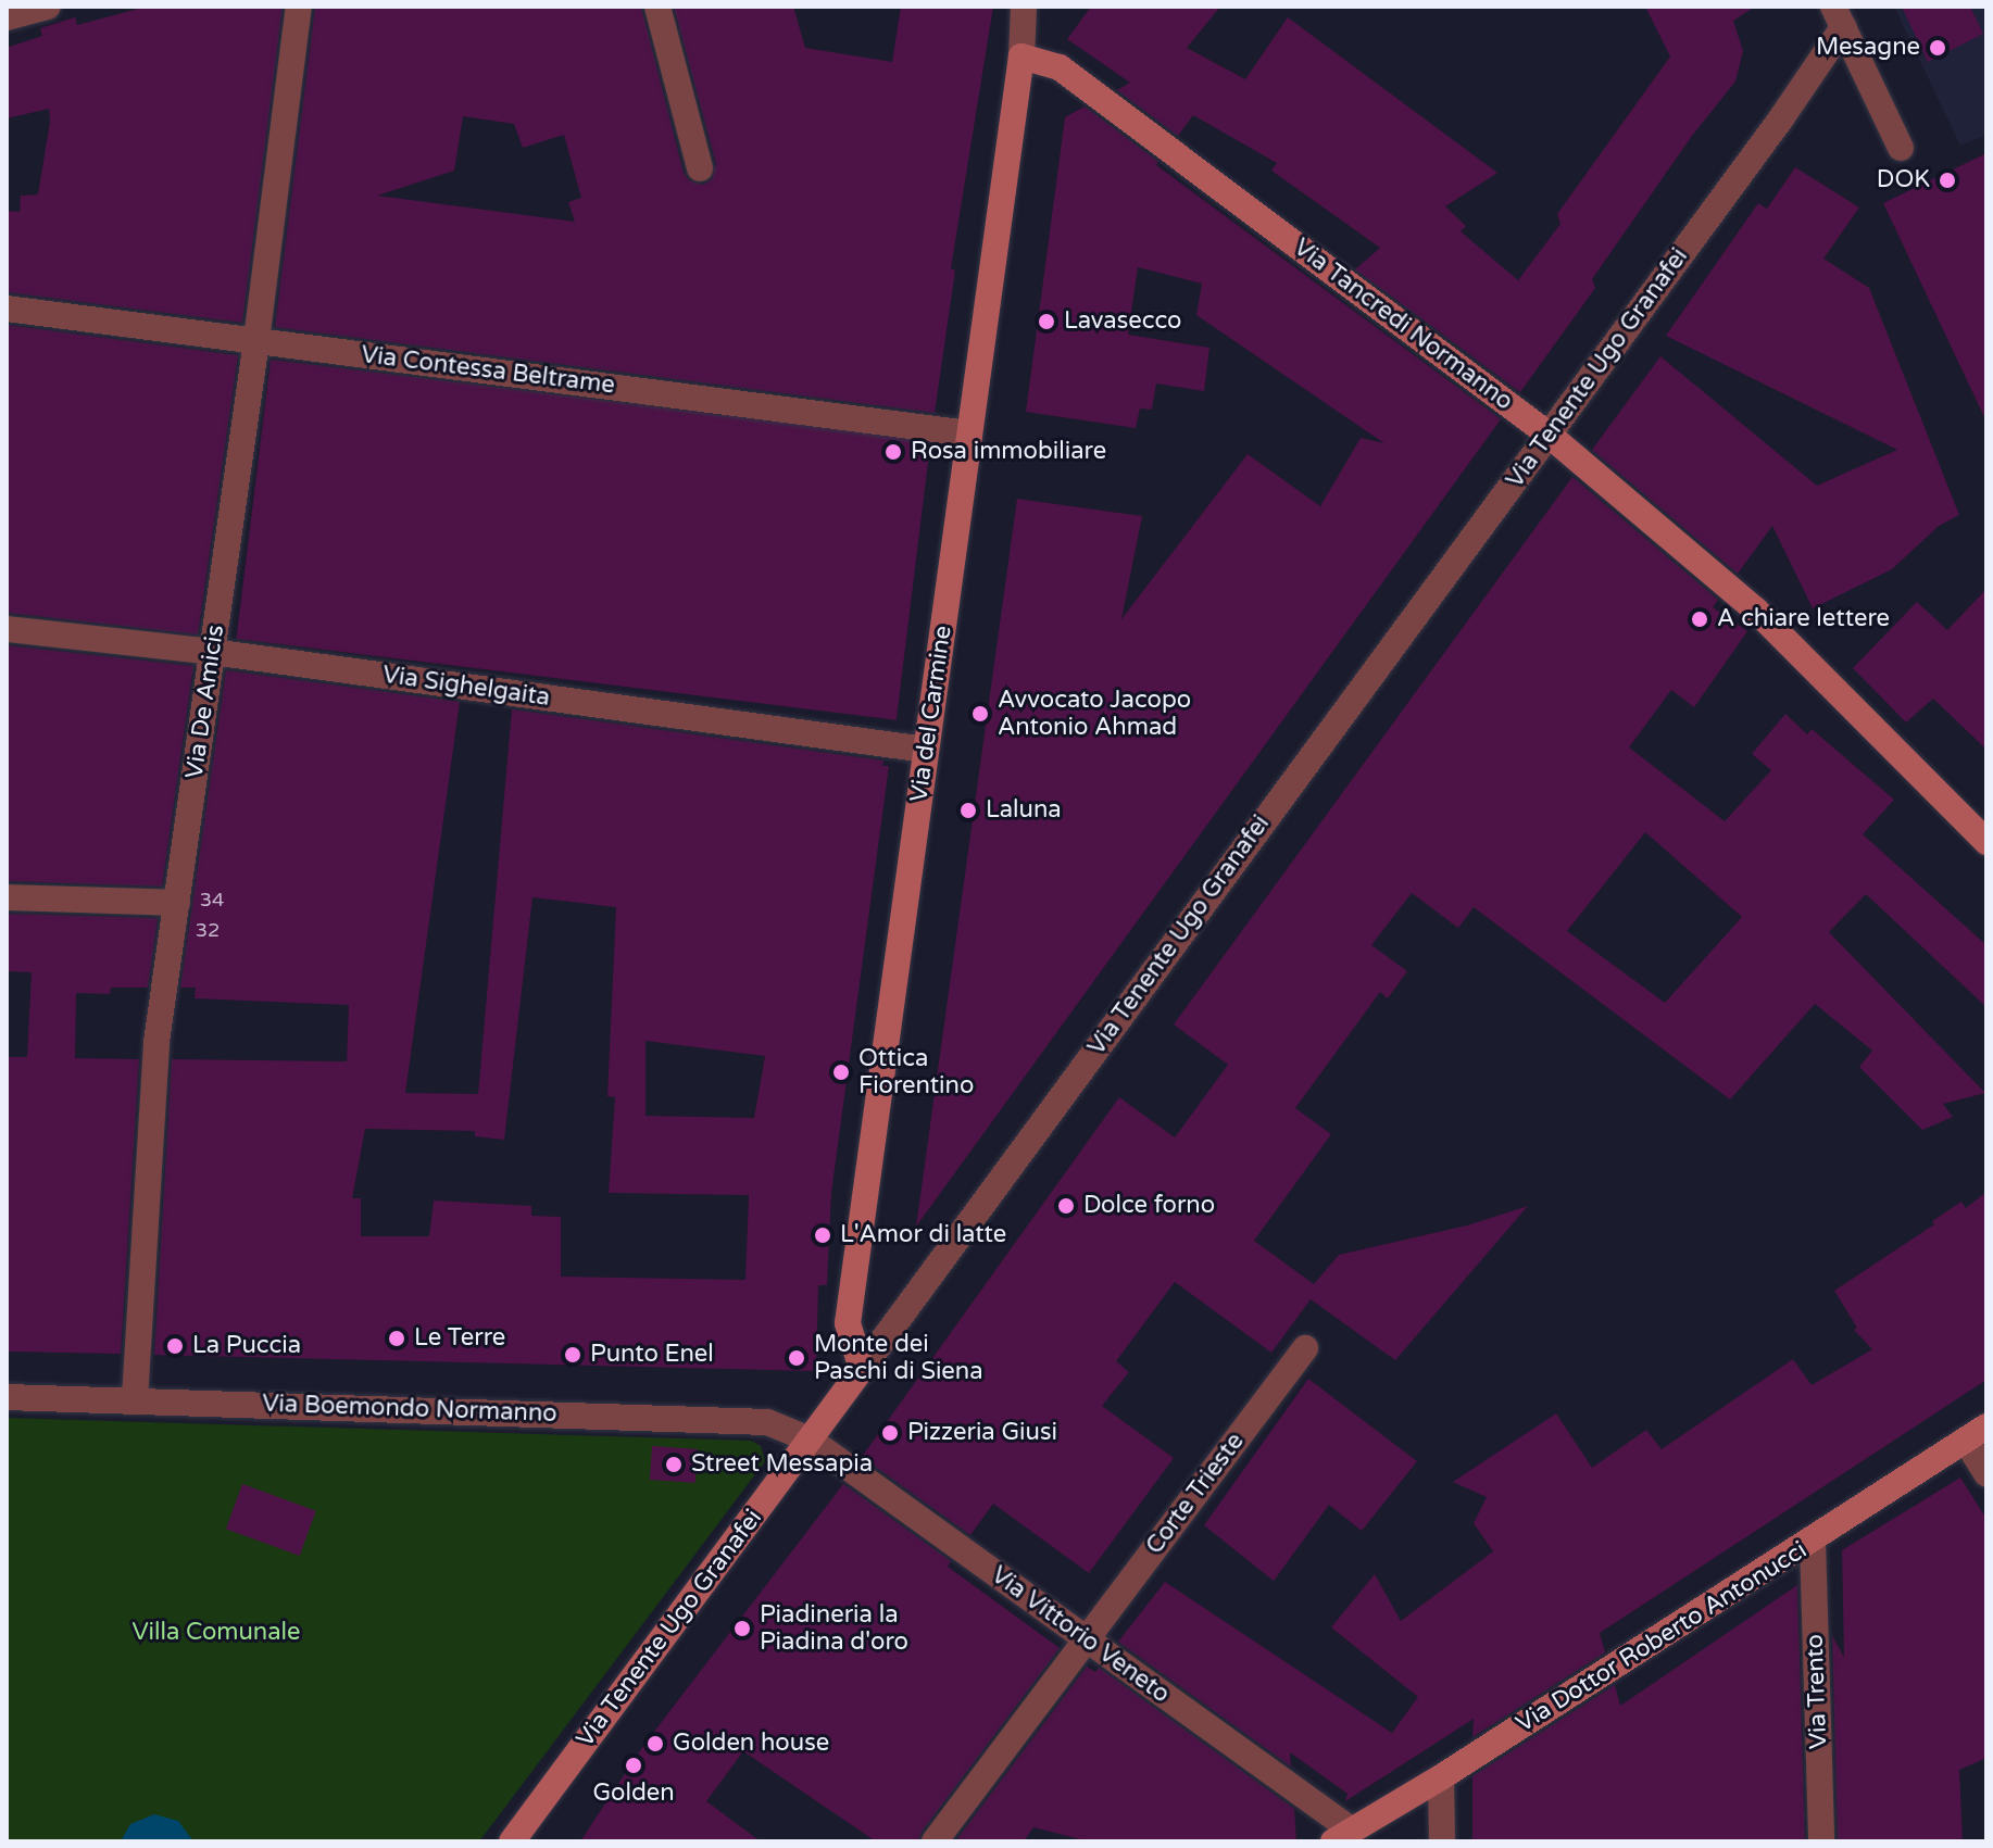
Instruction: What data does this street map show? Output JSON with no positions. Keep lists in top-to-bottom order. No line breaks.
{"streets":{"main road":["Via Tancredi Normanno","Via Tenente Ugo Granafei","Via del Carmine","Via Dottor Roberto Antonucci"],"street":["Via Contessa Beltrame","Via Sighelgaita","Via De Amicis","Via Boemondo Normanno","Corte Trieste","Via Vittorio Veneto","Via Trento"]},"crossings":[["Via Tancredi Normanno","Via Tenente Ugo Granafei"],["Via Tancredi Normanno","Via del Carmine"],["Via Tenente Ugo Granafei","Via del Carmine"],["Via Tenente Ugo Granafei","Via Boemondo Normanno"],["Via Tenente Ugo Granafei","Via Vittorio Veneto"],["Via Contessa Beltrame","Via De Amicis"],["Via Contessa Beltrame","Via del Carmine"],["Via Sighelgaita","Via De Amicis"],["Via Sighelgaita","Via del Carmine"],["Via De Amicis","Via Boemondo Normanno"],["Via Boemondo Normanno","Via Vittorio Veneto"],["Corte Trieste","Via Vittorio Veneto"],["Via Vittorio Veneto","Via Dottor Roberto Antonucci"],["Via Dottor Roberto Antonucci","Via Trento"]],"parks":["Villa Comunale"],"places":["Mesagne","DOK","Lavasecco","Rosa immobiliare","A chiare lettere","Avvocato Jacopo Antonio Ahmad","Laluna","Ottica Fiorentino","Dolce forno","L'Amor di latte","Le Terre","La Puccia","Punto Enel","Monte dei Paschi di Siena","Pizzeria Giusi","Street Messapia","Piadineria la Piadina d'oro","Golden house","Golden"],"house_numbers":["34","32"]}
